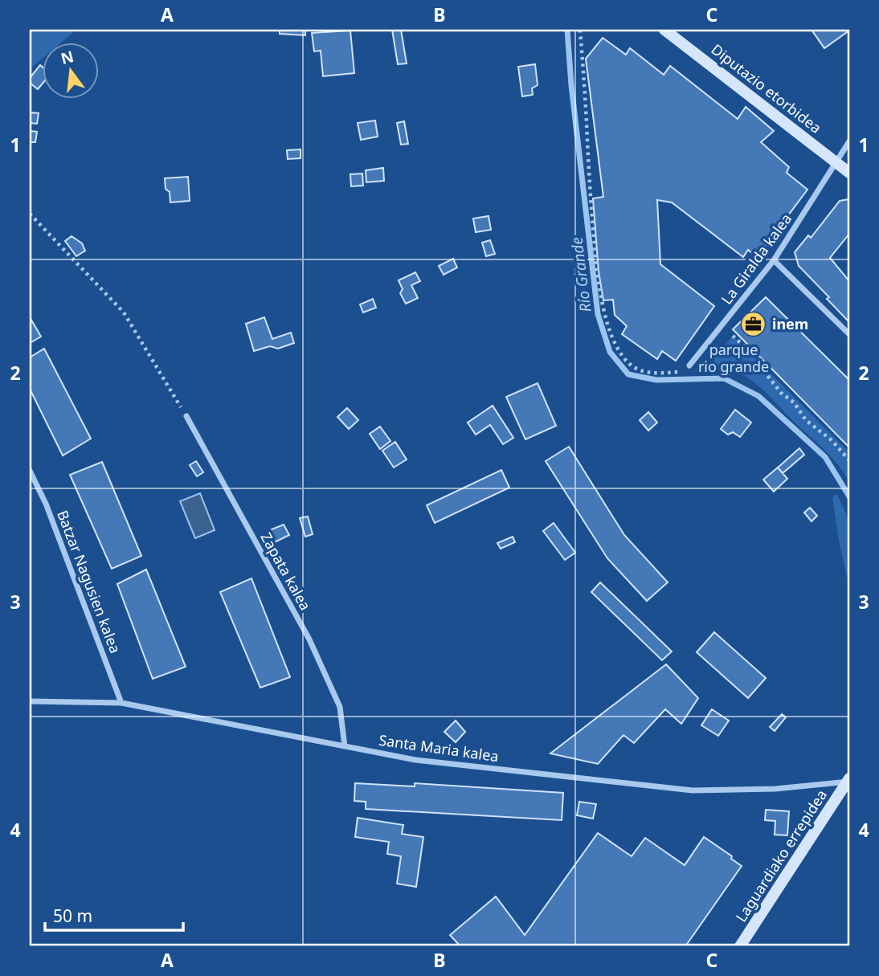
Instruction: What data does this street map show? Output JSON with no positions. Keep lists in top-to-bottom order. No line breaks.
{"streets":{"main road":["Diputazio etorbidea","Laguardiako errepidea"],"street":["La Giralda kalea","Zapata kalea","Batzar Nagusien kalea","Santa Maria kalea"]},"crossings":[["Diputazio etorbidea","La Giralda kalea"],["Zapata kalea","Santa Maria kalea"],["Batzar Nagusien kalea","Santa Maria kalea"],["Santa Maria kalea","Laguardiako errepidea"]],"water":["Río Grande"],"parks":["parque rio grande"],"places":{"office":["inem"]},"scale_bar":"50 m","north":"top","grid":{"columns":["A","B","C"],"rows":["1","2","3","4"]}}
